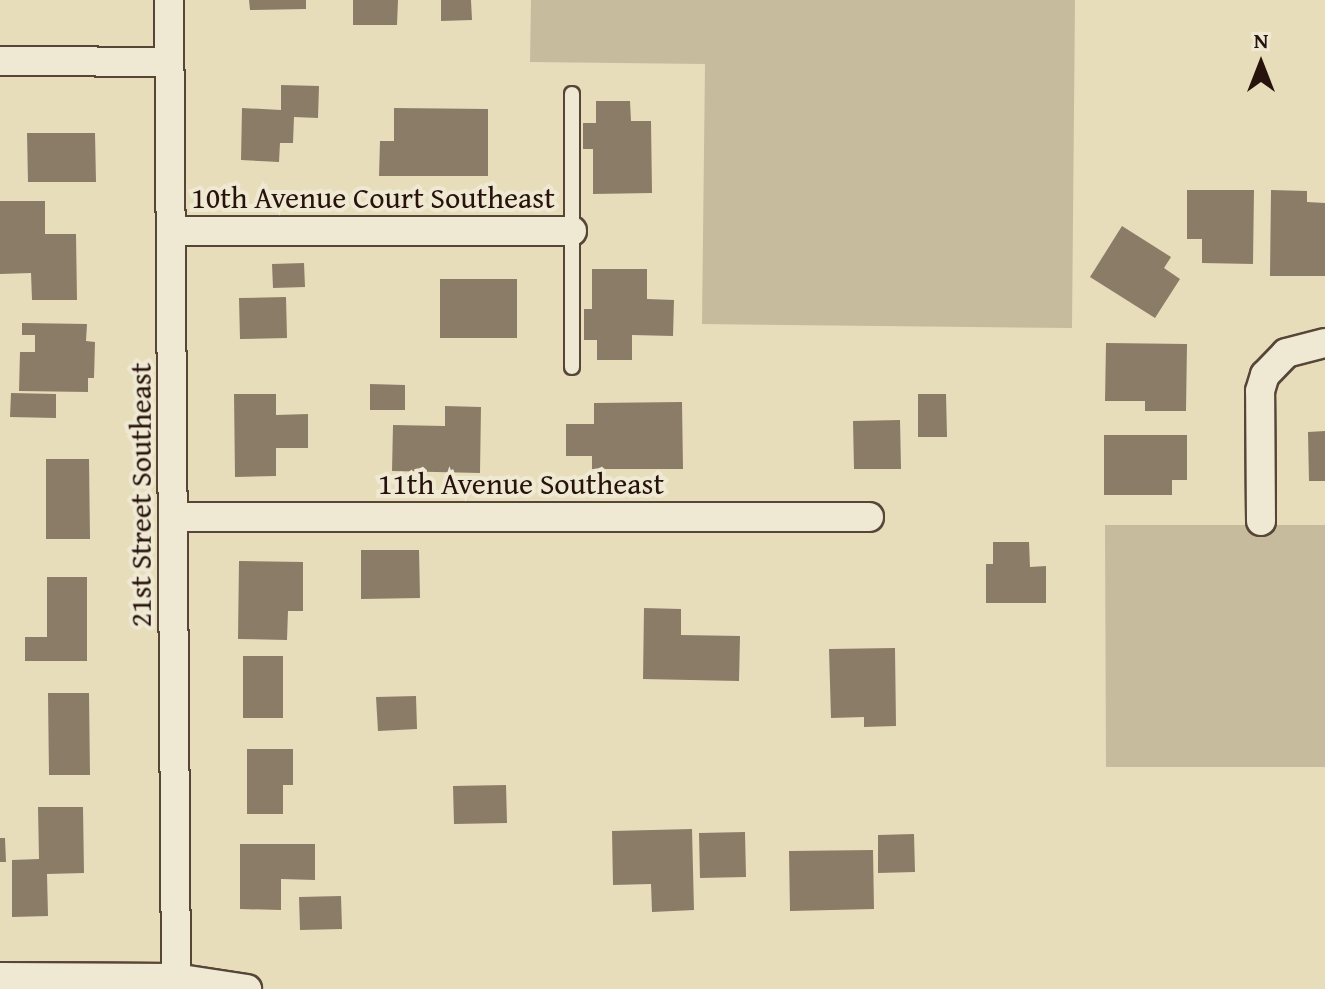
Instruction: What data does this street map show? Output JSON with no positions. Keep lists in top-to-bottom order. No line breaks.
{"streets":{"street":["10th Avenue Court Southeast","11th Avenue Southeast","21st Street Southeast"]},"crossings":[["10th Avenue Court Southeast","21st Street Southeast"],["11th Avenue Southeast","21st Street Southeast"]],"north":"top"}
